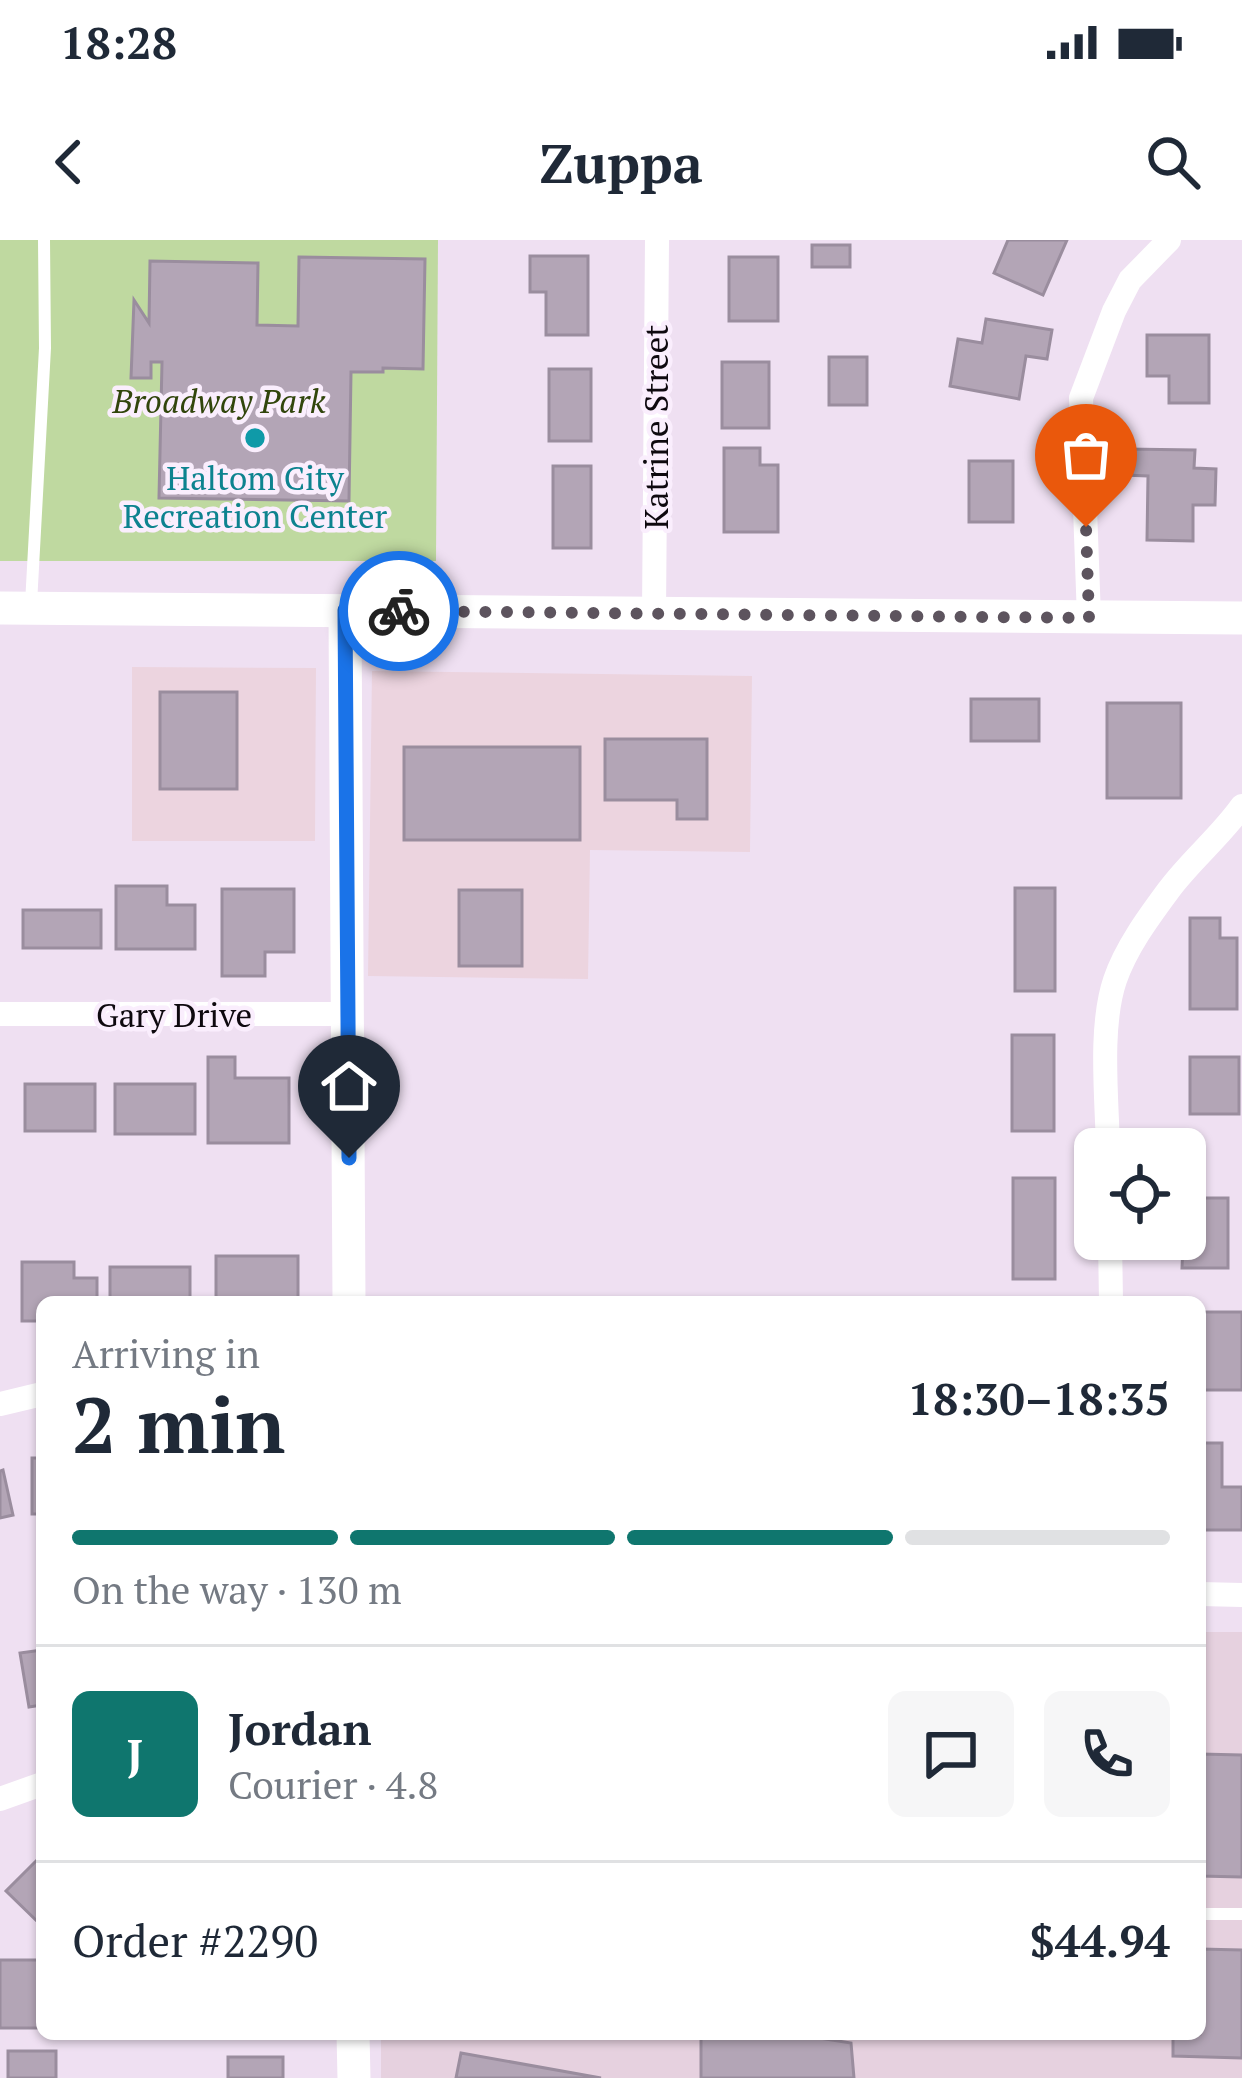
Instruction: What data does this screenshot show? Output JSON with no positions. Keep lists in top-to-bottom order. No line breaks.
{"streets":{"street":["Katrine Street","Gary Drive"]},"parks":["Broadway Park"],"places":["Haltom City Recreation Center"],"page":{"status":"18:28","header":"Zuppa","heading":["2 min","Arriving in","18:30–18:35"],"panel":["Jordan","Courier · 4.8","Order #2290","$44.94"],"bar":"On the way · 130 m","round":"J"}}
